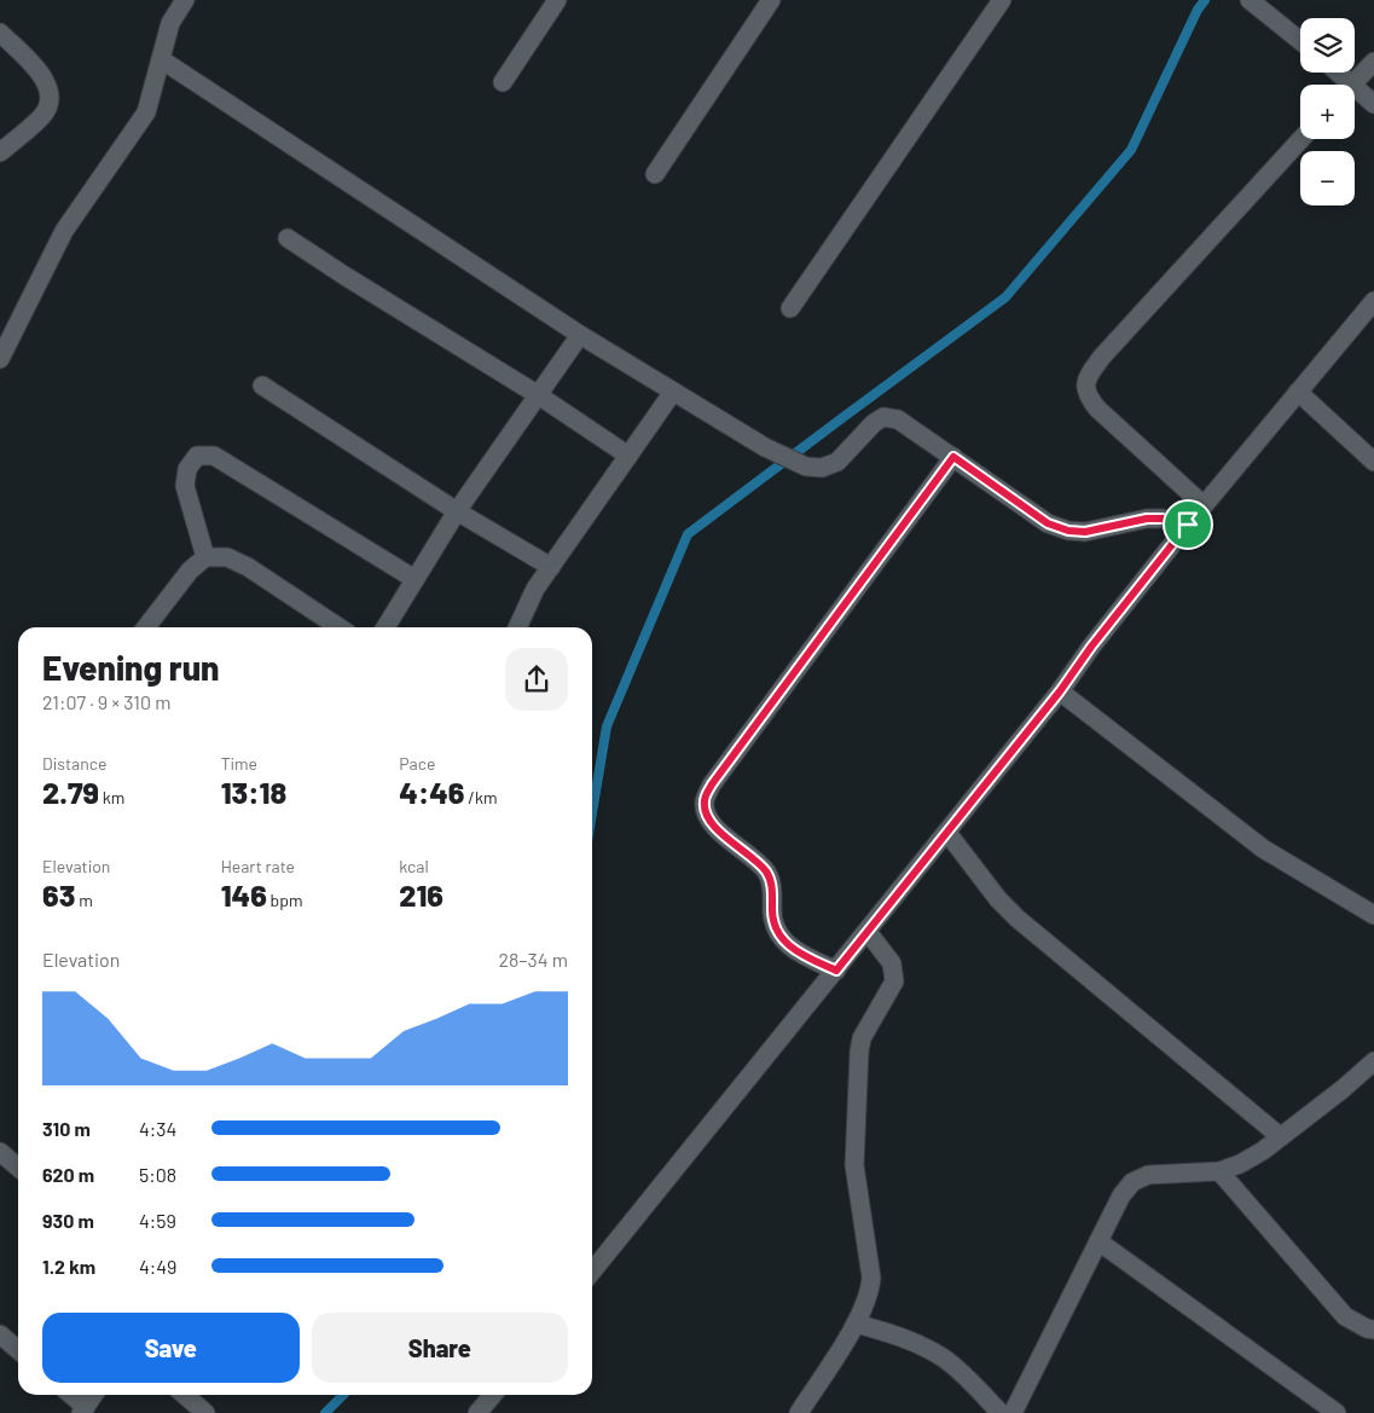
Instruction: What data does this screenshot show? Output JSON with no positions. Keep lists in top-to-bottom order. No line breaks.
{"page":{"map_buttons":["+","−"],"heading":["Evening run","21:07 · 9 × 310 m"],"stats":[["Distance","2.79 km"],["Time","13:18"],["Pace","4:46 /km"],["Elevation","63 m"],["Heart rate","146 bpm"],["kcal","216"]],"chart":["Elevation","28–34 m"],"list":[{"name":"310 m","note":"4:34"},{"name":"620 m","note":"5:08"},{"name":"930 m","note":"4:59"},{"name":"1.2 km","note":"4:49"}],"buttons":["Save","Share"]}}
